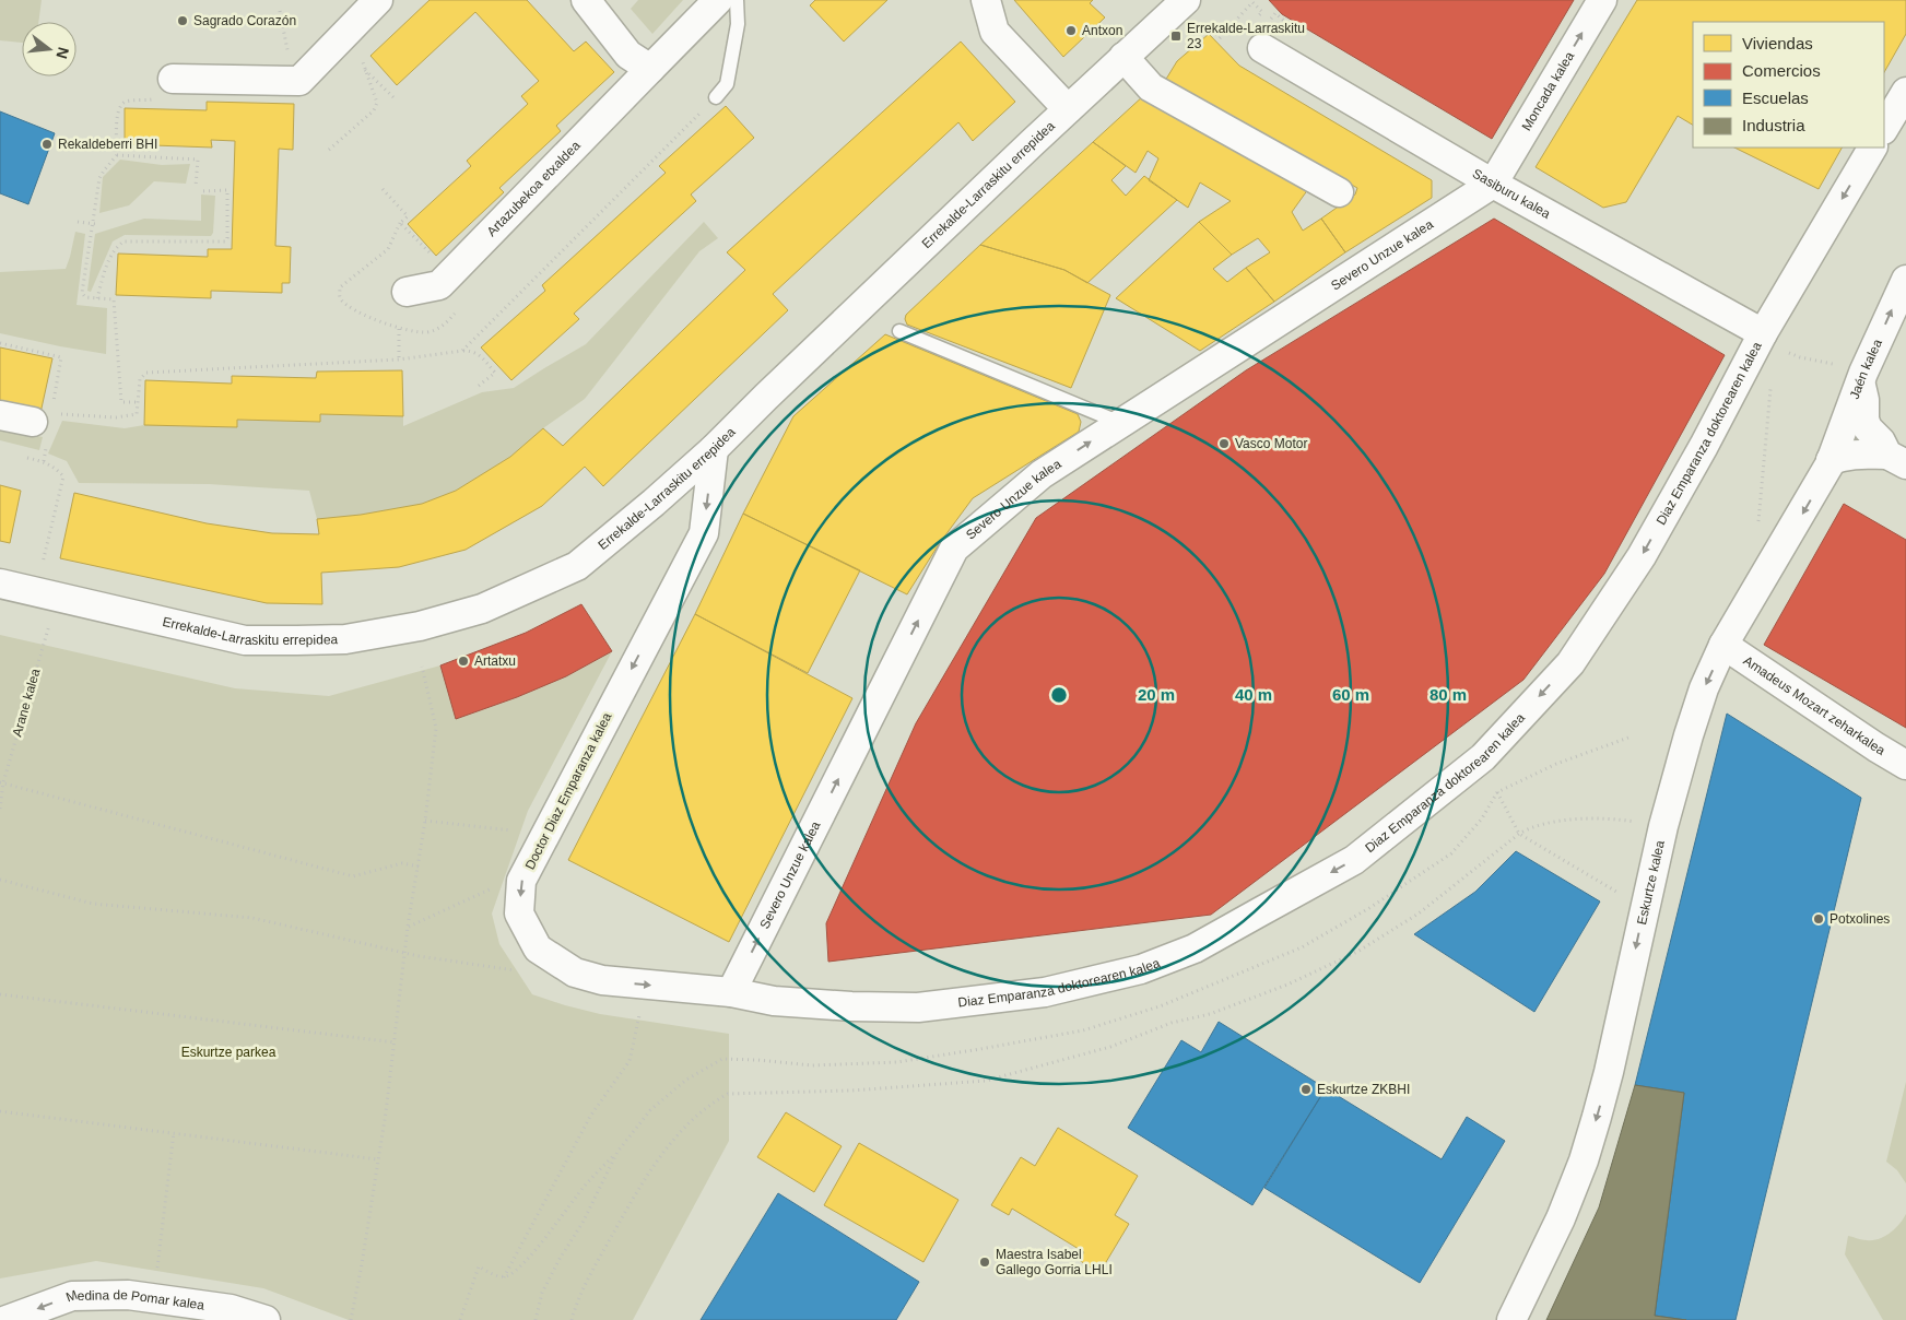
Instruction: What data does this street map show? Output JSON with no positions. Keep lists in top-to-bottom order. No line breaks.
{"streets":{"street":["Moncada kalea","Errekalde-Larraskitu errepidea","Artazubekoa etxaldea","Sasiburu kalea","Severo Unzue kalea","Jaén kalea","Diaz Emparanza doktorearen kalea","Amadeus Mozart zeharkalea","Doctor Diaz Emparanza kalea","Eskurtze kalea","Medina de Pomar kalea"],"path":["Arane kalea"]},"crossings":[["Moncada kalea","Sasiburu kalea"],["Moncada kalea","Severo Unzue kalea"],["Errekalde-Larraskitu errepidea","Arane kalea"],["Errekalde-Larraskitu errepidea","Doctor Diaz Emparanza kalea"],["Sasiburu kalea","Severo Unzue kalea"],["Sasiburu kalea","Diaz Emparanza doktorearen kalea"],["Severo Unzue kalea","Diaz Emparanza doktorearen kalea"],["Severo Unzue kalea","Doctor Diaz Emparanza kalea"],["Jaén kalea","Eskurtze kalea"],["Diaz Emparanza doktorearen kalea","Doctor Diaz Emparanza kalea"],["Amadeus Mozart zeharkalea","Eskurtze kalea"]],"one_way":["Moncada kalea","Severo Unzue kalea","Jaén kalea","Diaz Emparanza doktorearen kalea","Eskurtze kalea","Medina de Pomar kalea"],"parks":["Eskurtze parkea"],"places":{"other":["Sagrado Corazón","Antxon","Rekaldeberri BHI","Vasco Motor","Artatxu","Potxolines","Eskurtze ZKBHI","Maestra Isabel Gallego Gorria LHLI"],"transit":["Errekalde-Larraskitu 23"]},"legend":["Viviendas","Comercios","Escuelas","Industria"],"north":"right","rings":["20 m","40 m","60 m","80 m"]}
